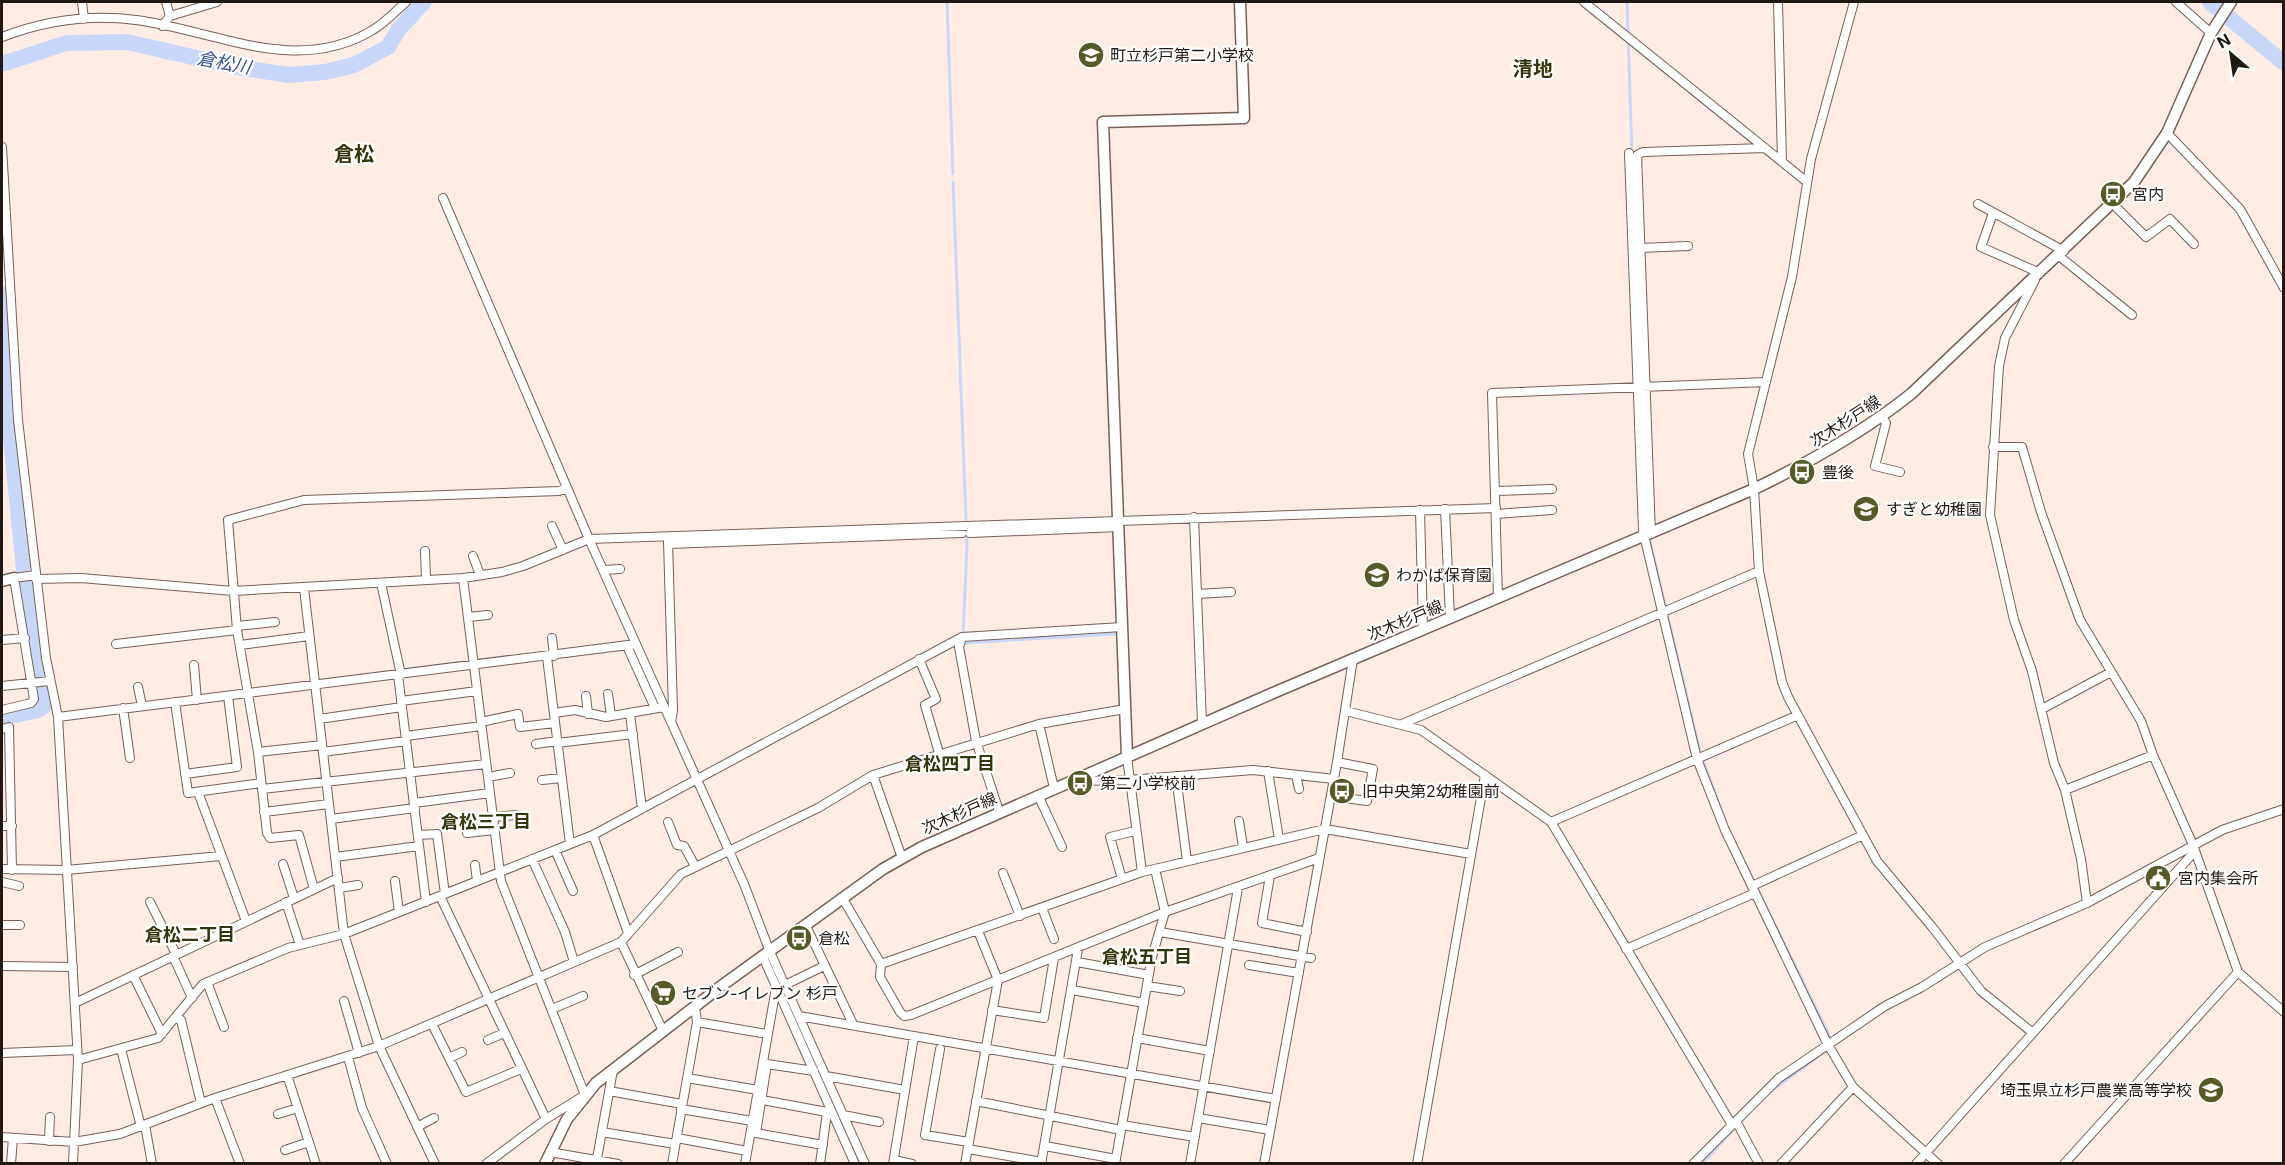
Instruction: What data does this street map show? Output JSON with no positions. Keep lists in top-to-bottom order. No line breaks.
{"streets":{"main road":["次木杉戸線"]},"districts":["清地","倉松","倉松四丁目","倉松三丁目","倉松二丁目","倉松五丁目"],"water":["倉松川"],"places":{"school or university":["町立杉戸第二小学校","すぎと幼稚園","わかば保育園","埼玉県立杉戸農業高等学校"],"bus stop":["宮内","豊後","第二小学校前","旧中央第2幼稚園前","倉松"],"public building":["宮内集会所"],"supermarket":["セブン-イレブン 杉戸"]},"north":"top left"}
